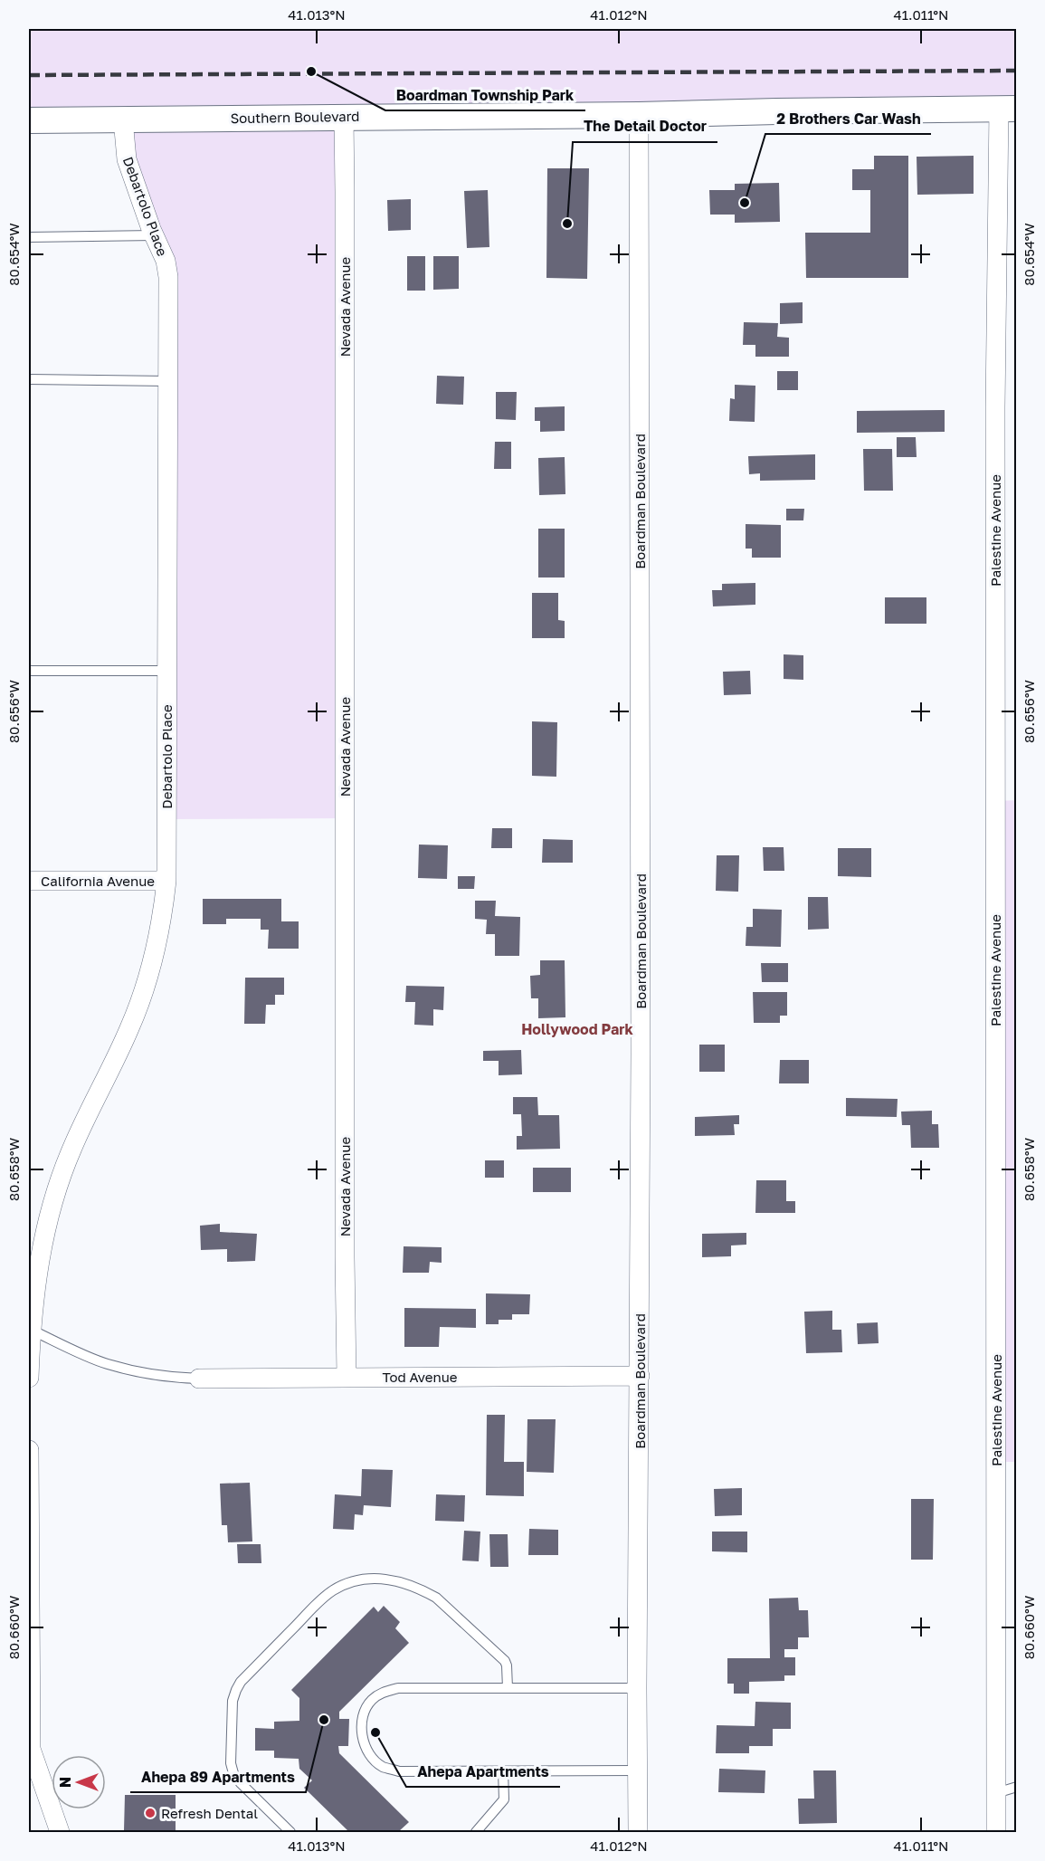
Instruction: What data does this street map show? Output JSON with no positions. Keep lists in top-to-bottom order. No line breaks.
{"streets":{"street":["Southern Boulevard","Debartolo Place","Nevada Avenue","Boardman Boulevard","Palestine Avenue","California Avenue","Tod Avenue"]},"crossings":[["Southern Boulevard","Debartolo Place"],["Southern Boulevard","Nevada Avenue"],["Southern Boulevard","Boardman Boulevard"],["Southern Boulevard","Palestine Avenue"],["Debartolo Place","California Avenue"],["Nevada Avenue","Tod Avenue"],["Boardman Boulevard","Tod Avenue"]],"districts":["Hollywood Park"],"places":["Boardman Township Park","2 Brothers Car Wash","The Detail Doctor","Ahepa 89 Apartments","Ahepa Apartments","Refresh Dental"],"north":"left","coordinates":["41.013°N","41.012°N","41.011°N","80.654°W","80.656°W","80.658°W","80.660°W"]}
